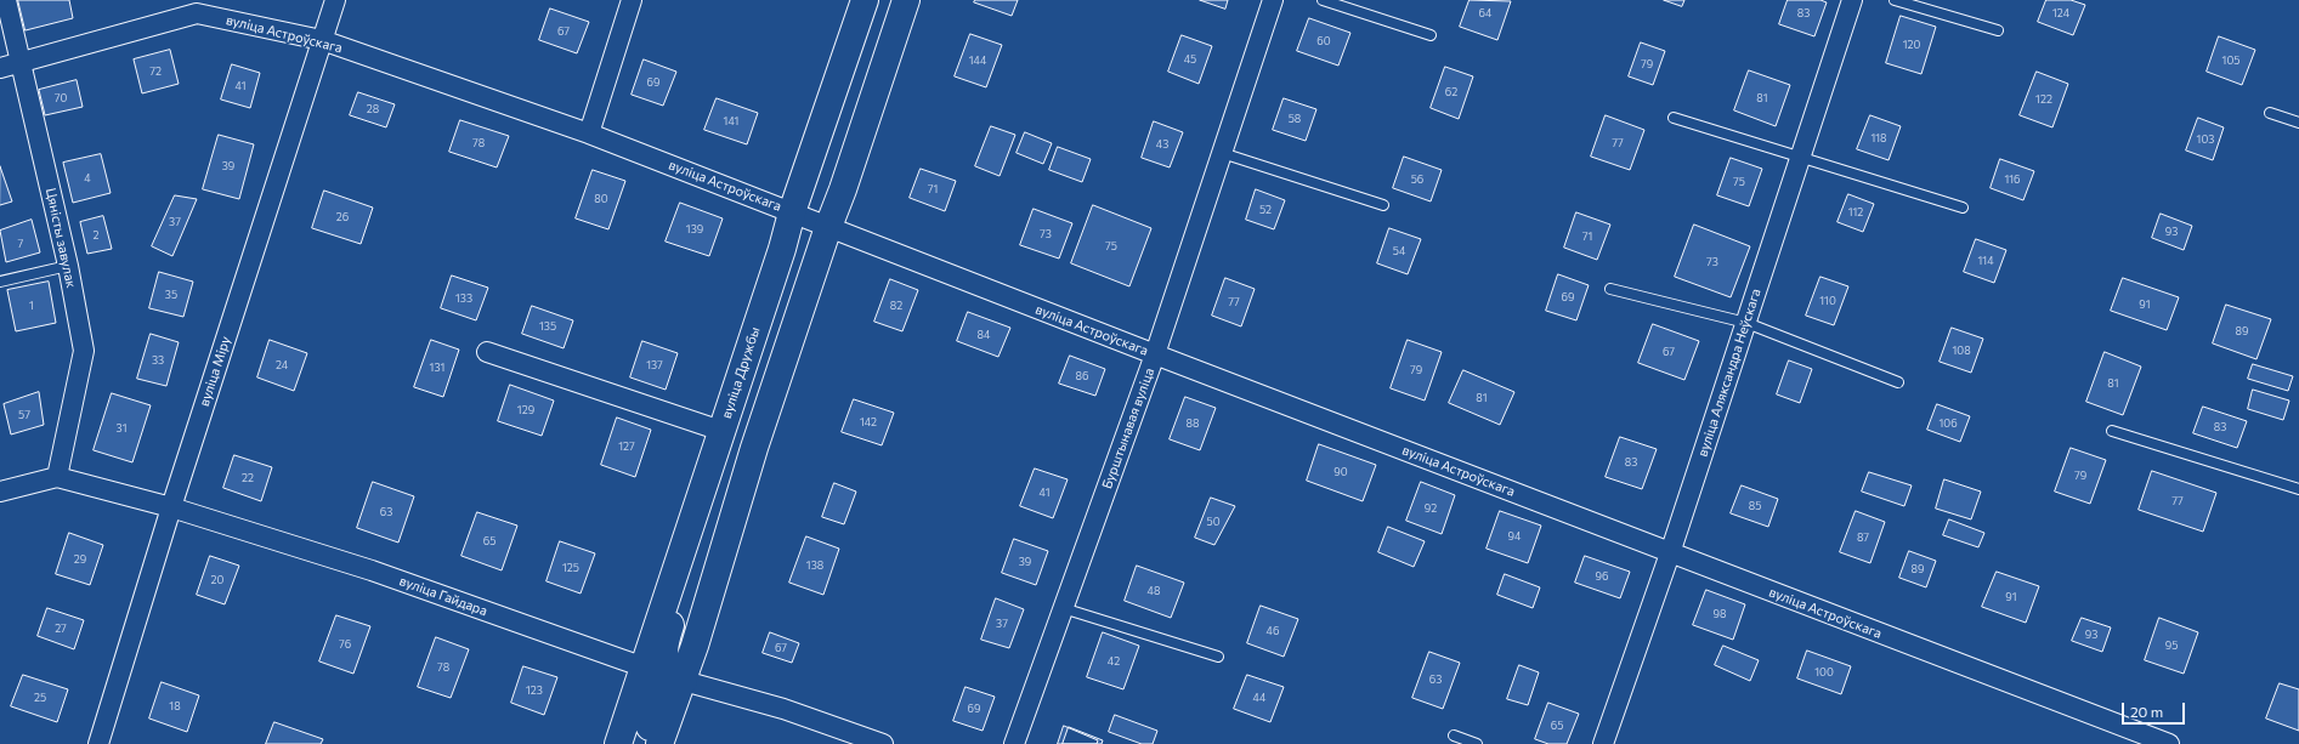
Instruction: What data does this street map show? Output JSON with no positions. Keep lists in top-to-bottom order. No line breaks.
{"streets":{"main road":["вуліца Дружбы"],"street":["вуліца Астроўскага","Цяністы завулак","вуліца Міру","вуліца Аляксандра Неўскага","Бурштынавая вуліца","вуліца Гайдара"]},"crossings":[["вуліца Астроўскага","Цяністы завулак"],["вуліца Астроўскага","вуліца Міру"],["вуліца Астроўскага","вуліца Дружбы"],["вуліца Астроўскага","вуліца Аляксандра Неўскага"],["вуліца Астроўскага","Бурштынавая вуліца"],["Цяністы завулак","вуліца Гайдара"],["вуліца Міру","вуліца Гайдара"],["вуліца Дружбы","вуліца Гайдара"]],"house_numbers":["64","83","124","67","60","120","45","144","105","79","72","69","41","62","70","81","122","28","58","141","118","103","78","77","43","39","4","56","116","75","71","80","52","112","26","37","139","93","73","2","71","7","75","54","114","73","35","69","133","110","77","91","1","82","135","89","84","108","67","33","24","137","131","79","86","81","81","129","57","142","88","106","83","31","127","83","90","79","22","41","77","85","92","63","50","94","87","65","29","39","138","125","89","96","20","48","91","98","37","27","46","93","76","95","67","42","78","100","63","123","25","44","18","69","65"],"scale_bar":"20 m"}
